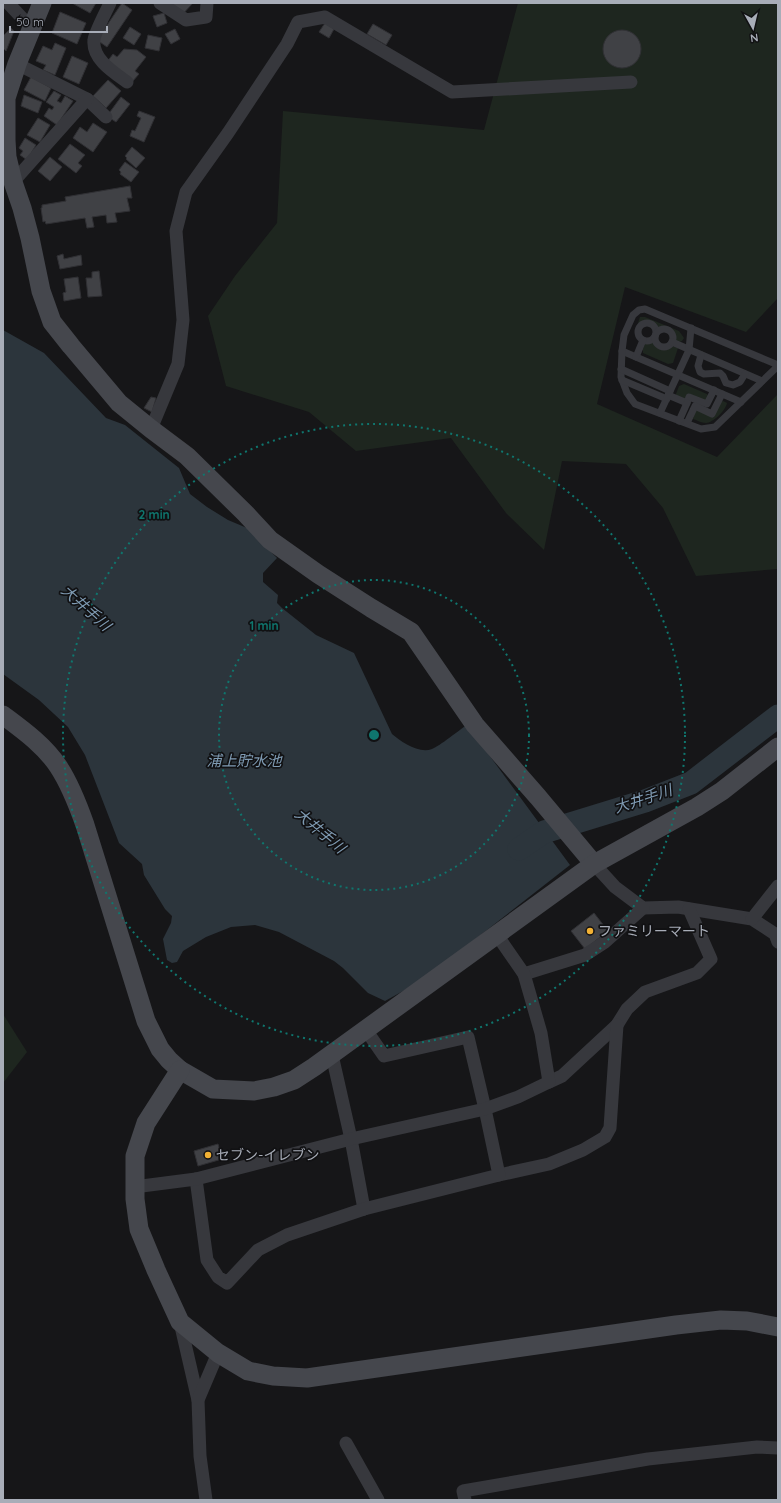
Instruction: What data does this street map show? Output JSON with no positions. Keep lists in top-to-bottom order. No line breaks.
{"water":["大井手川","浦上貯水池"],"places":["ファミリーマート","セブン-イレブン"],"scale_bar":"50 m","north":"bottom","rings":["2 min","1 min"]}
